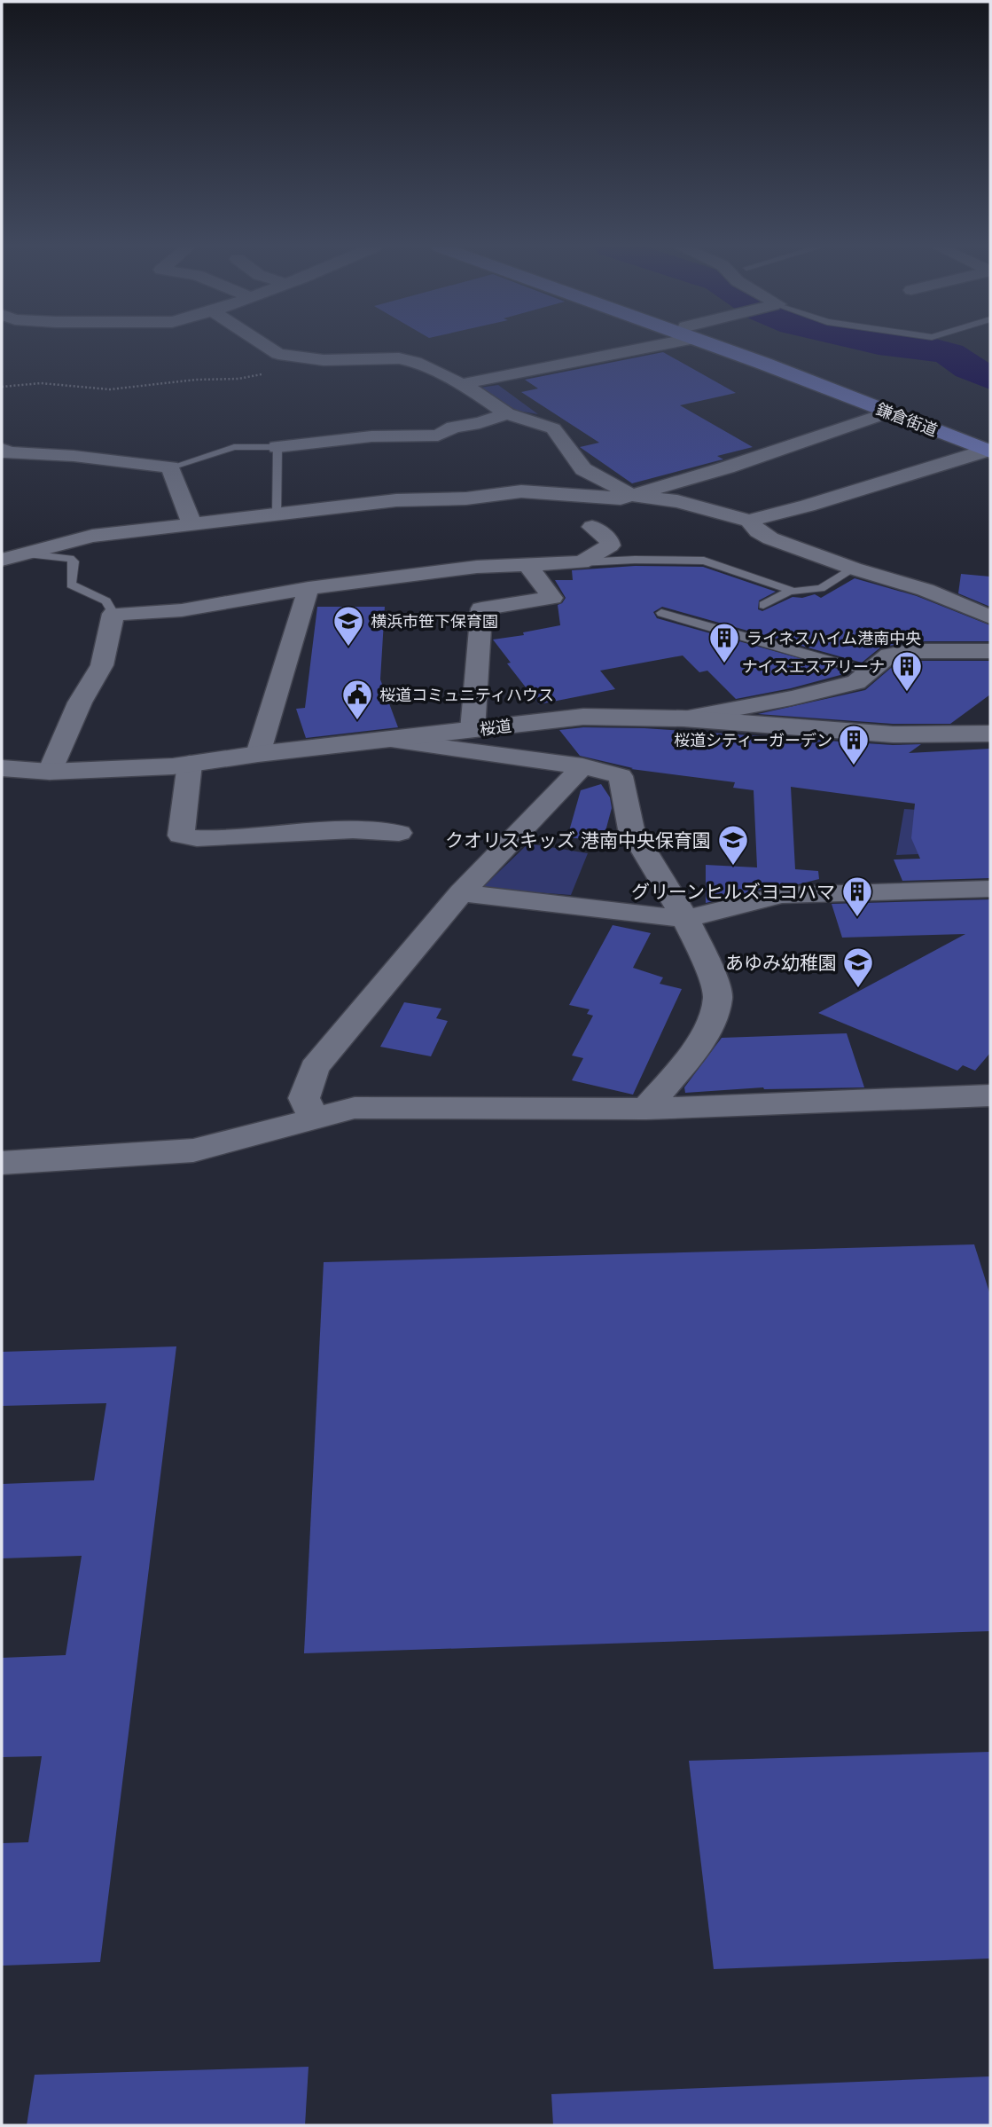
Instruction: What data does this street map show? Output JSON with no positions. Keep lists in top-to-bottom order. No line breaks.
{"streets":{"main road":["鎌倉街道"],"street":["桜道"]},"places":{"school or university":["横浜市笹下保育園","クオリスキッズ 港南中央保育園","あゆみ幼稚園"],"building":["ライネスハイム港南中央","ナイスエスアリーナ","桜道シティーガーデン","グリーンヒルズヨコハマ"],"public building":["桜道コミュニティハウス"]}}
